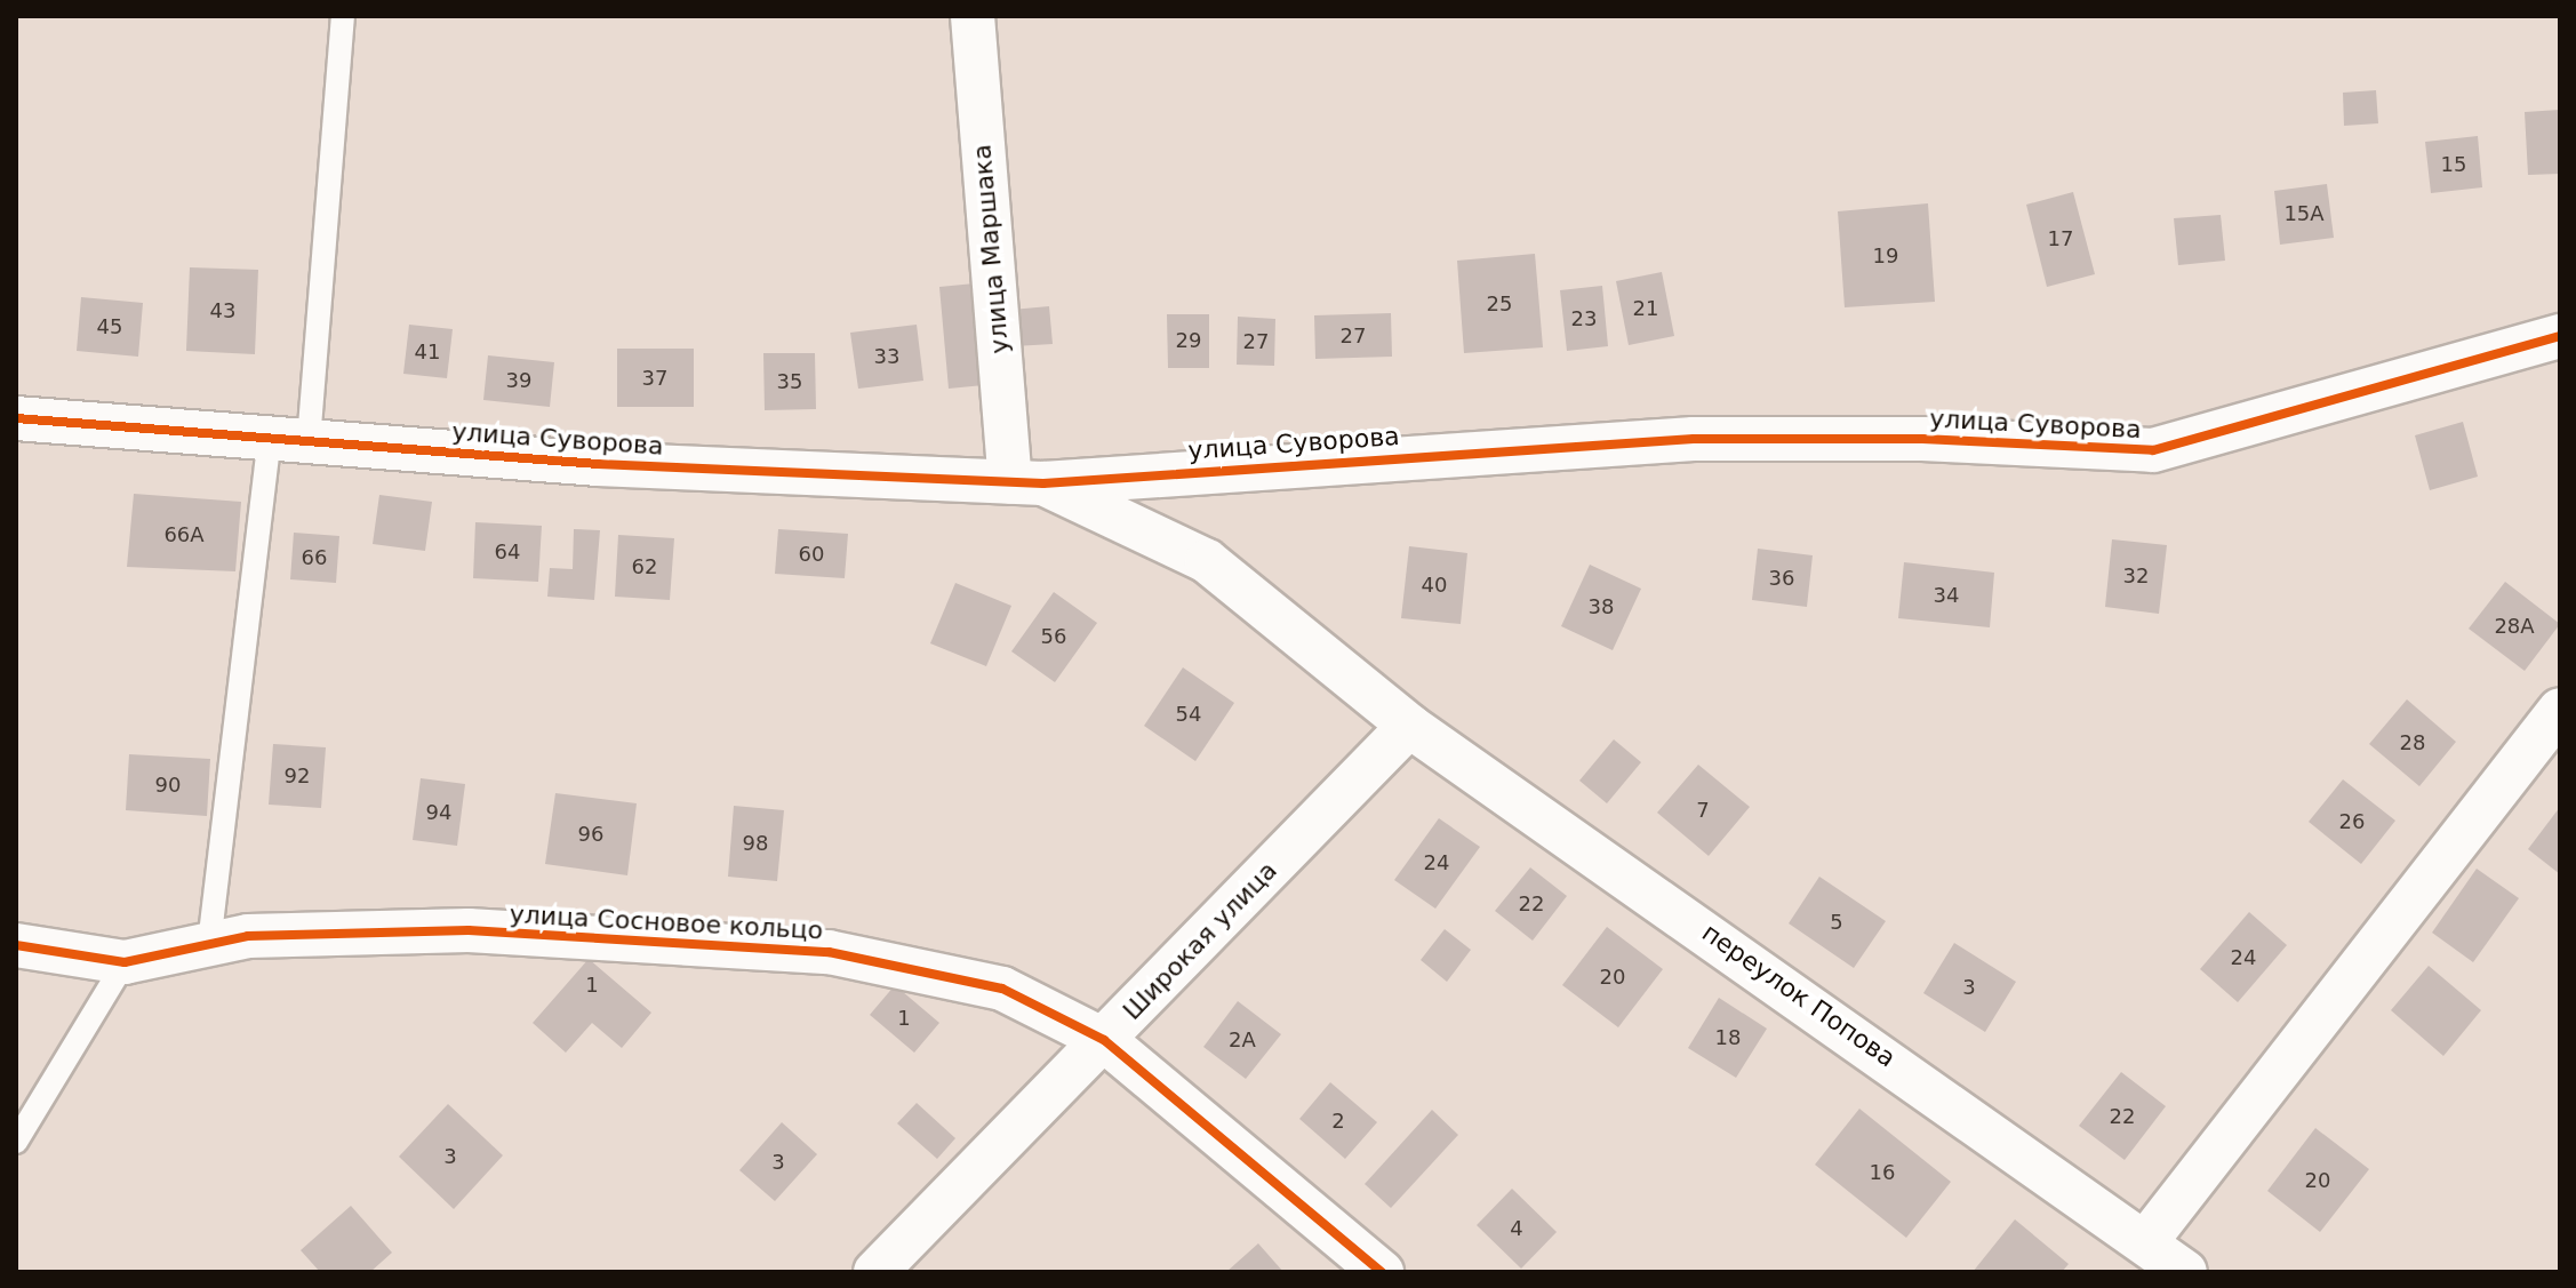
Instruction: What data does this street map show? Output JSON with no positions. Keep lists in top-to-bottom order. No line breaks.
{"streets":{"street":["улица Маршака","улица Суворова","улица Сосновое кольцо","Широкая улица","переулок Попова"]},"crossings":[["улица Маршака","улица Суворова"],["улица Маршака","переулок Попова"],["улица Суворова","переулок Попова"],["улица Сосновое кольцо","Широкая улица"],["Широкая улица","переулок Попова"]],"house_numbers":["15","15А","17","19","25","21","43","23","45","27","29","27","41","33","37","39","35","66А","64","60","66","62","32","36","40","34","38","28А","56","54","28","92","90","7","94","26","96","98","24","22","5","24","20","1","3","1","18","2А","22","2","3","3","16","20","4"]}
